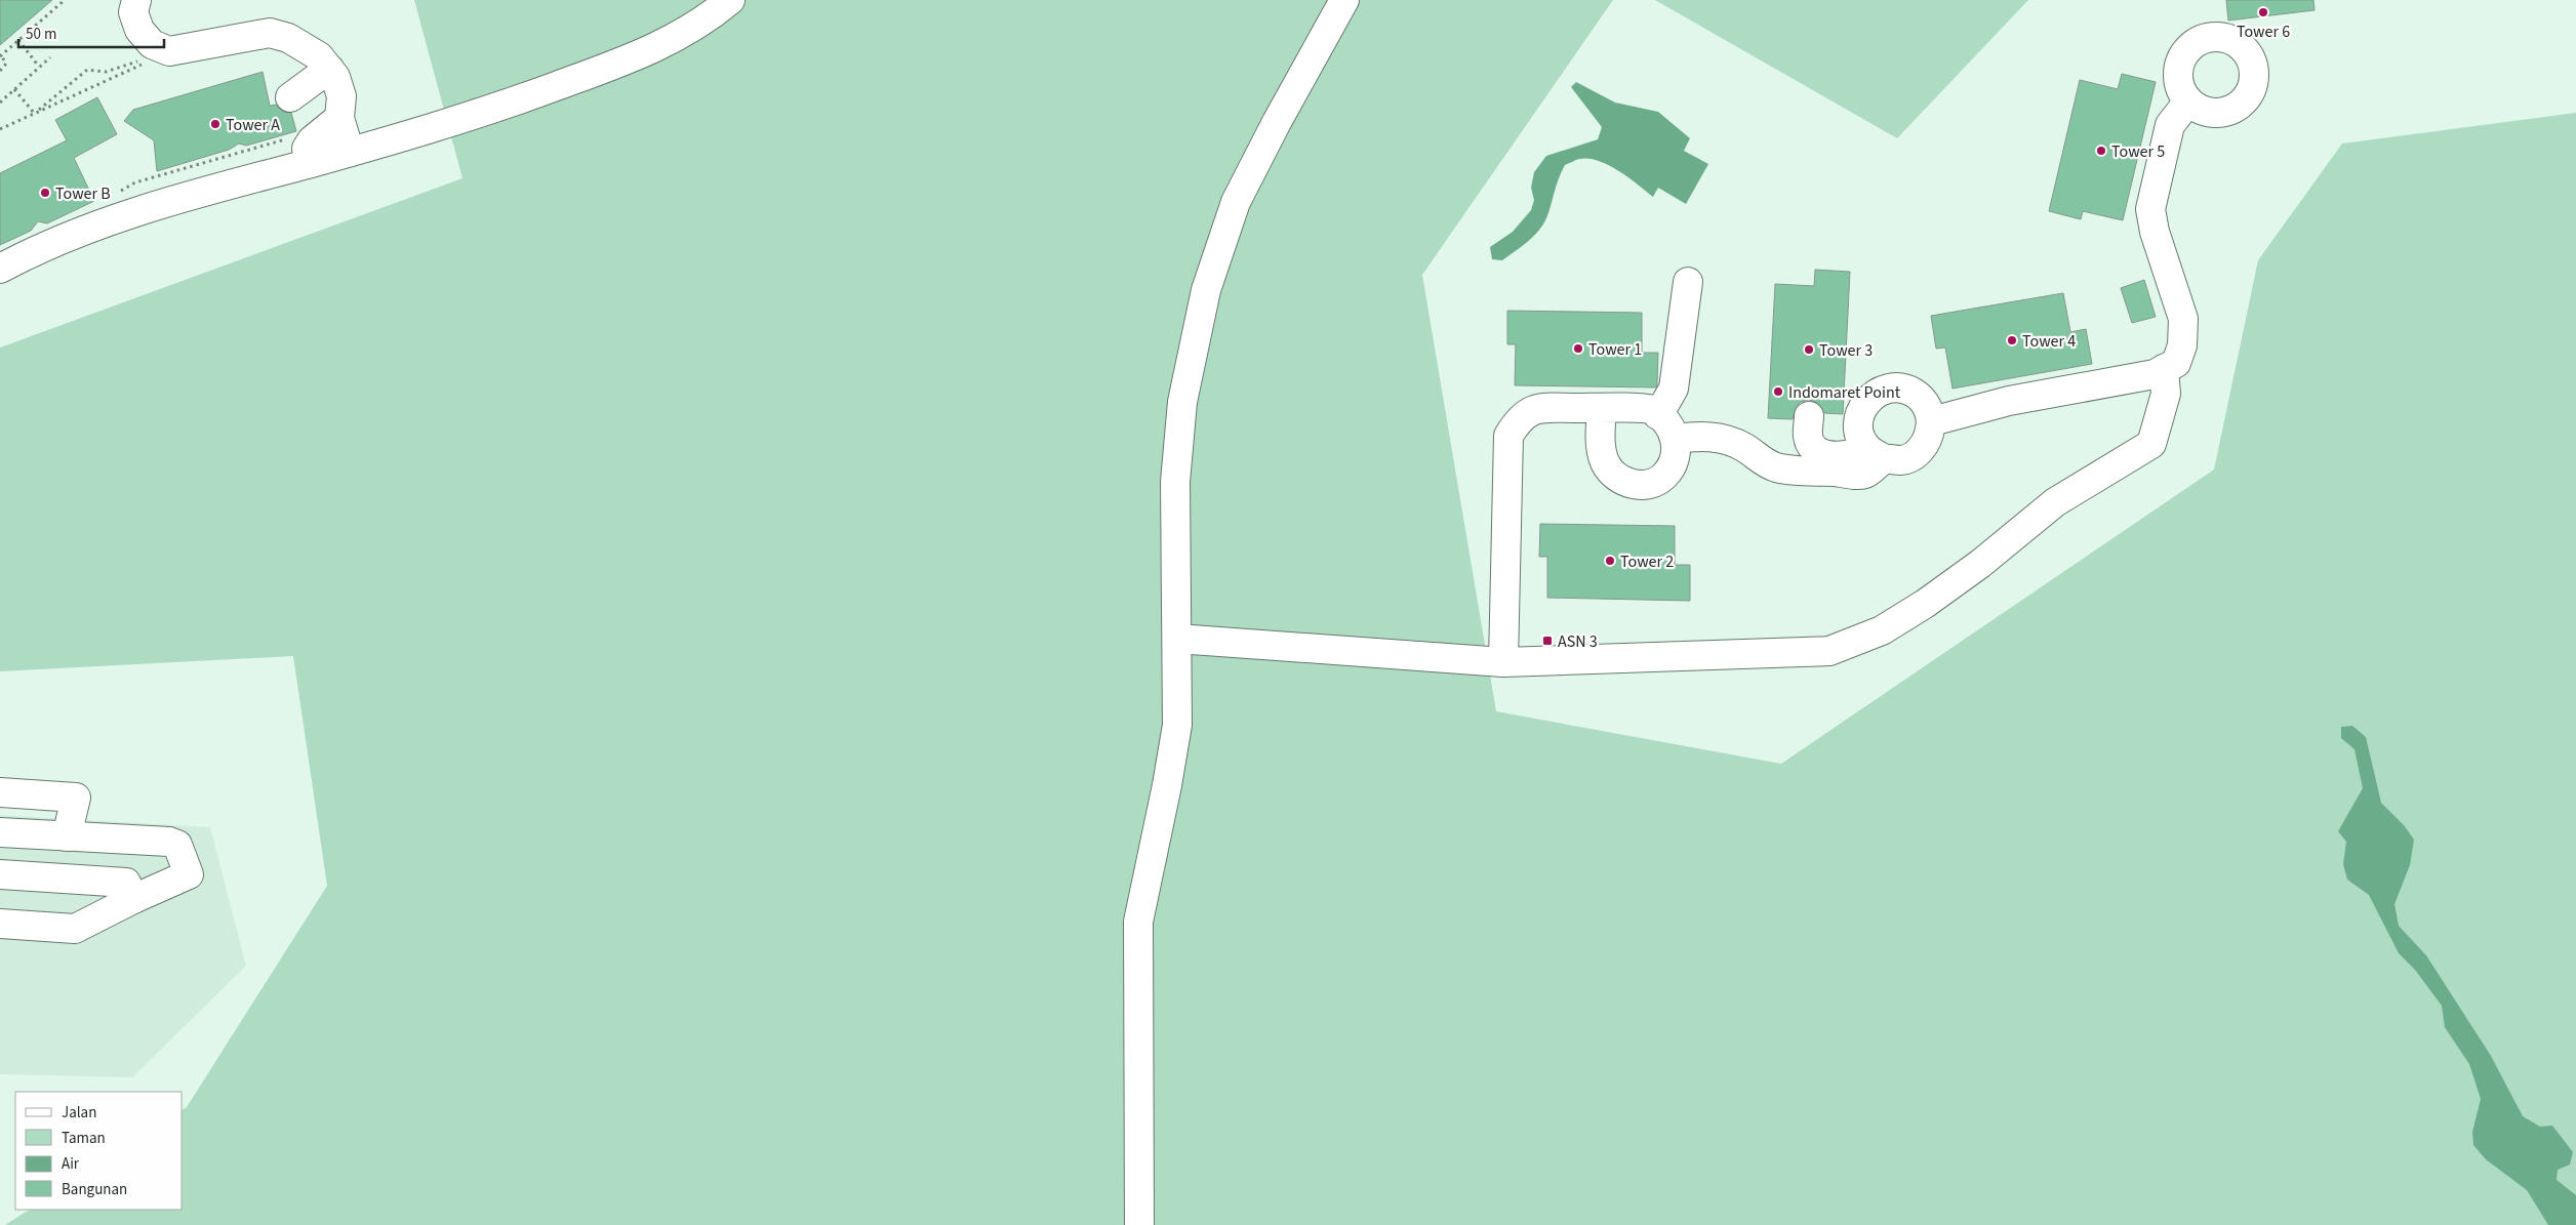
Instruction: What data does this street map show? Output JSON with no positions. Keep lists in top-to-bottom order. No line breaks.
{"places":{"other":["Tower 6","Tower A","Tower 5","Tower B","Tower 4","Tower 1","Tower 3","Indomaret Point","Tower 2"],"transit":["ASN 3"]},"legend":["Jalan","Taman","Air","Bangunan"],"scale_bar":"50 m"}
